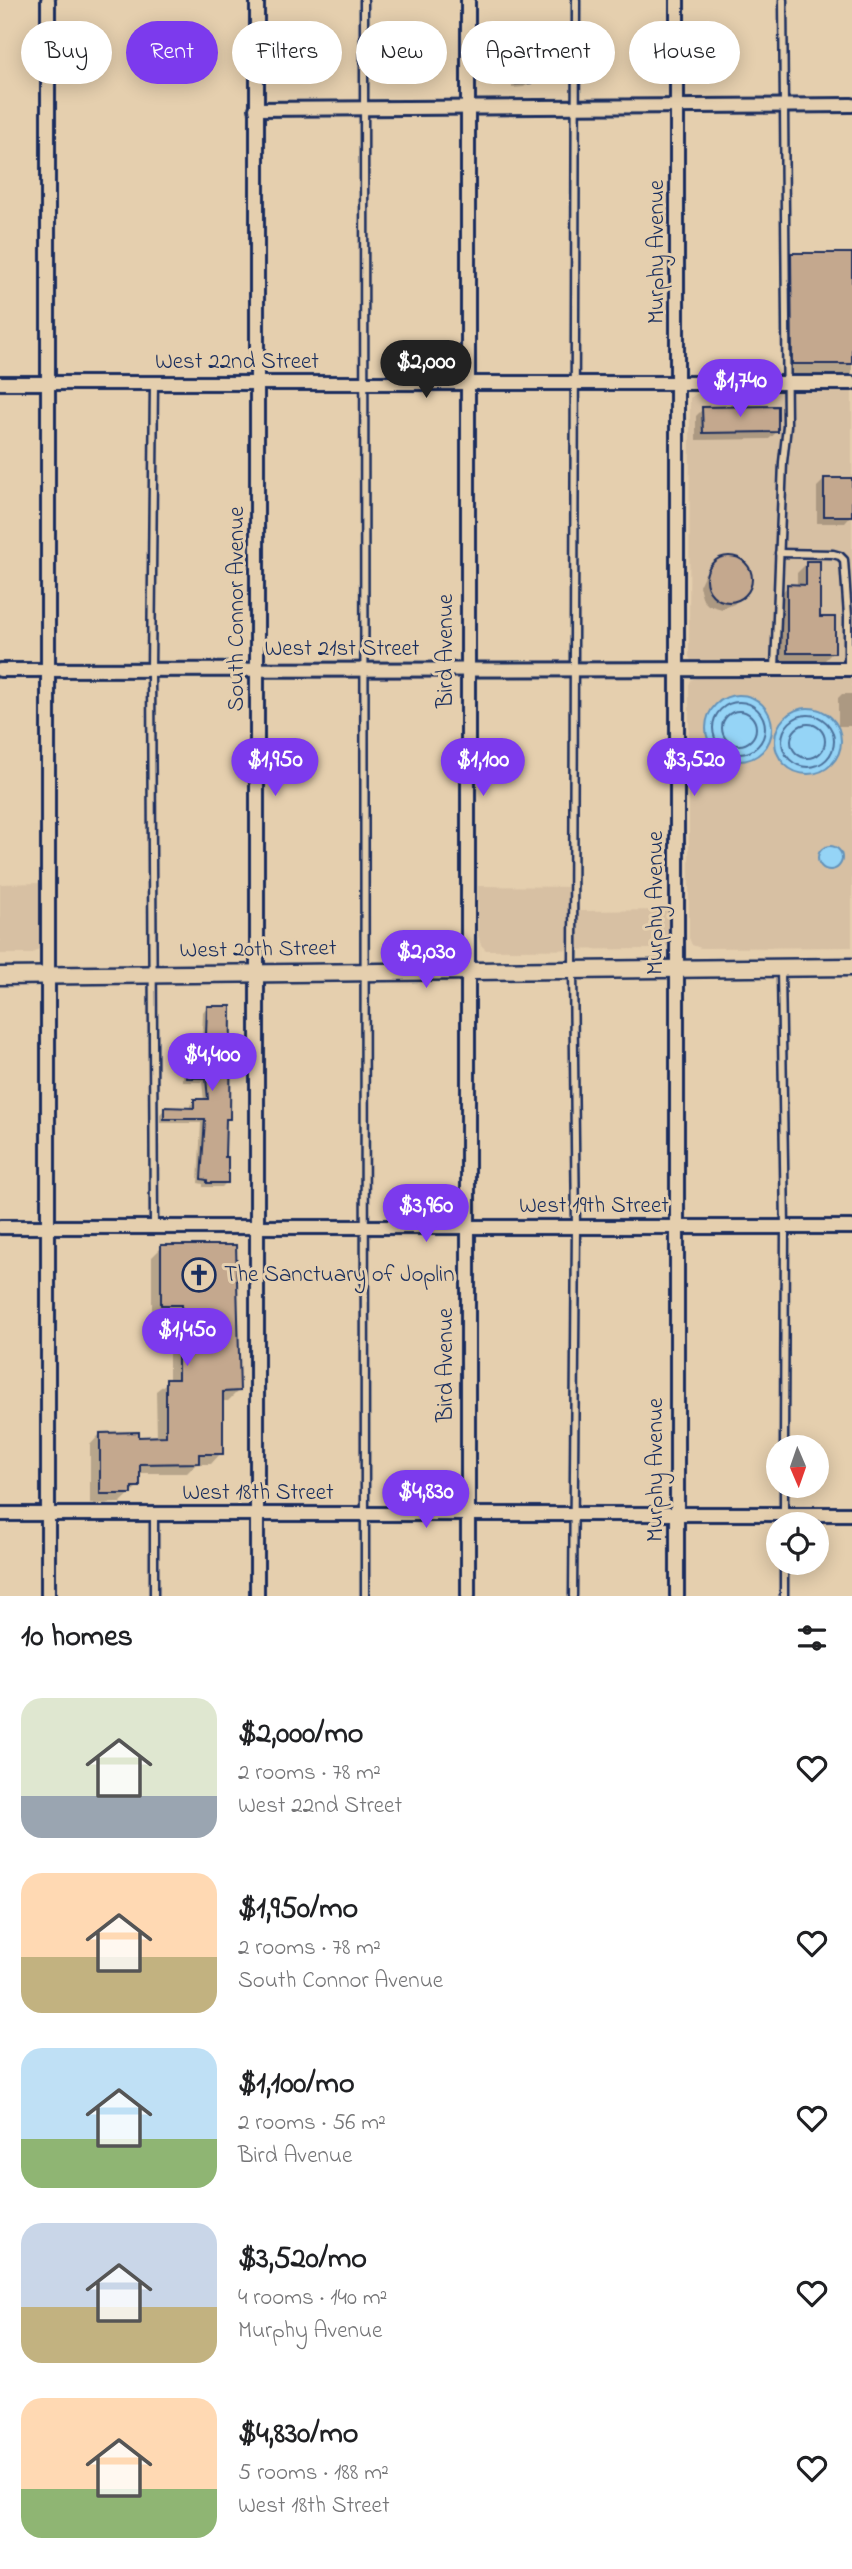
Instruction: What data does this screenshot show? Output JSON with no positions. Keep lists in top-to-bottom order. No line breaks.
{"streets":{"main road":["West 20th Street"],"street":["Murphy Avenue","West 22nd Street","South Connor Avenue","West 21st Street","Bird Avenue","West 19th Street","West 18th Street"]},"crossings":[["Murphy Avenue","West 22nd Street"],["Murphy Avenue","West 21st Street"],["Murphy Avenue","West 20th Street"],["Murphy Avenue","West 19th Street"],["Murphy Avenue","West 18th Street"],["West 22nd Street","South Connor Avenue"],["West 22nd Street","Bird Avenue"],["South Connor Avenue","West 21st Street"],["South Connor Avenue","West 20th Street"],["South Connor Avenue","West 19th Street"],["South Connor Avenue","West 18th Street"],["West 21st Street","Bird Avenue"],["Bird Avenue","West 20th Street"],["Bird Avenue","West 19th Street"],["Bird Avenue","West 18th Street"]],"places":{"church":["The Sanctuary of Joplin"]},"north":"bottom","page":{"chip":["Buy","Rent","Filters","New","Apartment","House"],"price":["$2,000","$1,740","$1,950","$1,100","$3,520","$2,030","$4,400","$3,960","$1,450","$4,830"],"heading":"10 homes","list":[{"name":"$2,000/mo","note":"2 rooms · 78 m² · West 22nd Street"},{"name":"$1,950/mo","note":"2 rooms · 78 m² · South Connor Avenue"},{"name":"$1,100/mo","note":"2 rooms · 56 m² · Bird Avenue"},{"name":"$3,520/mo","note":"4 rooms · 140 m² · Murphy Avenue"},{"name":"$4,830/mo","note":"5 rooms · 188 m² · West 18th Street"}]}}
